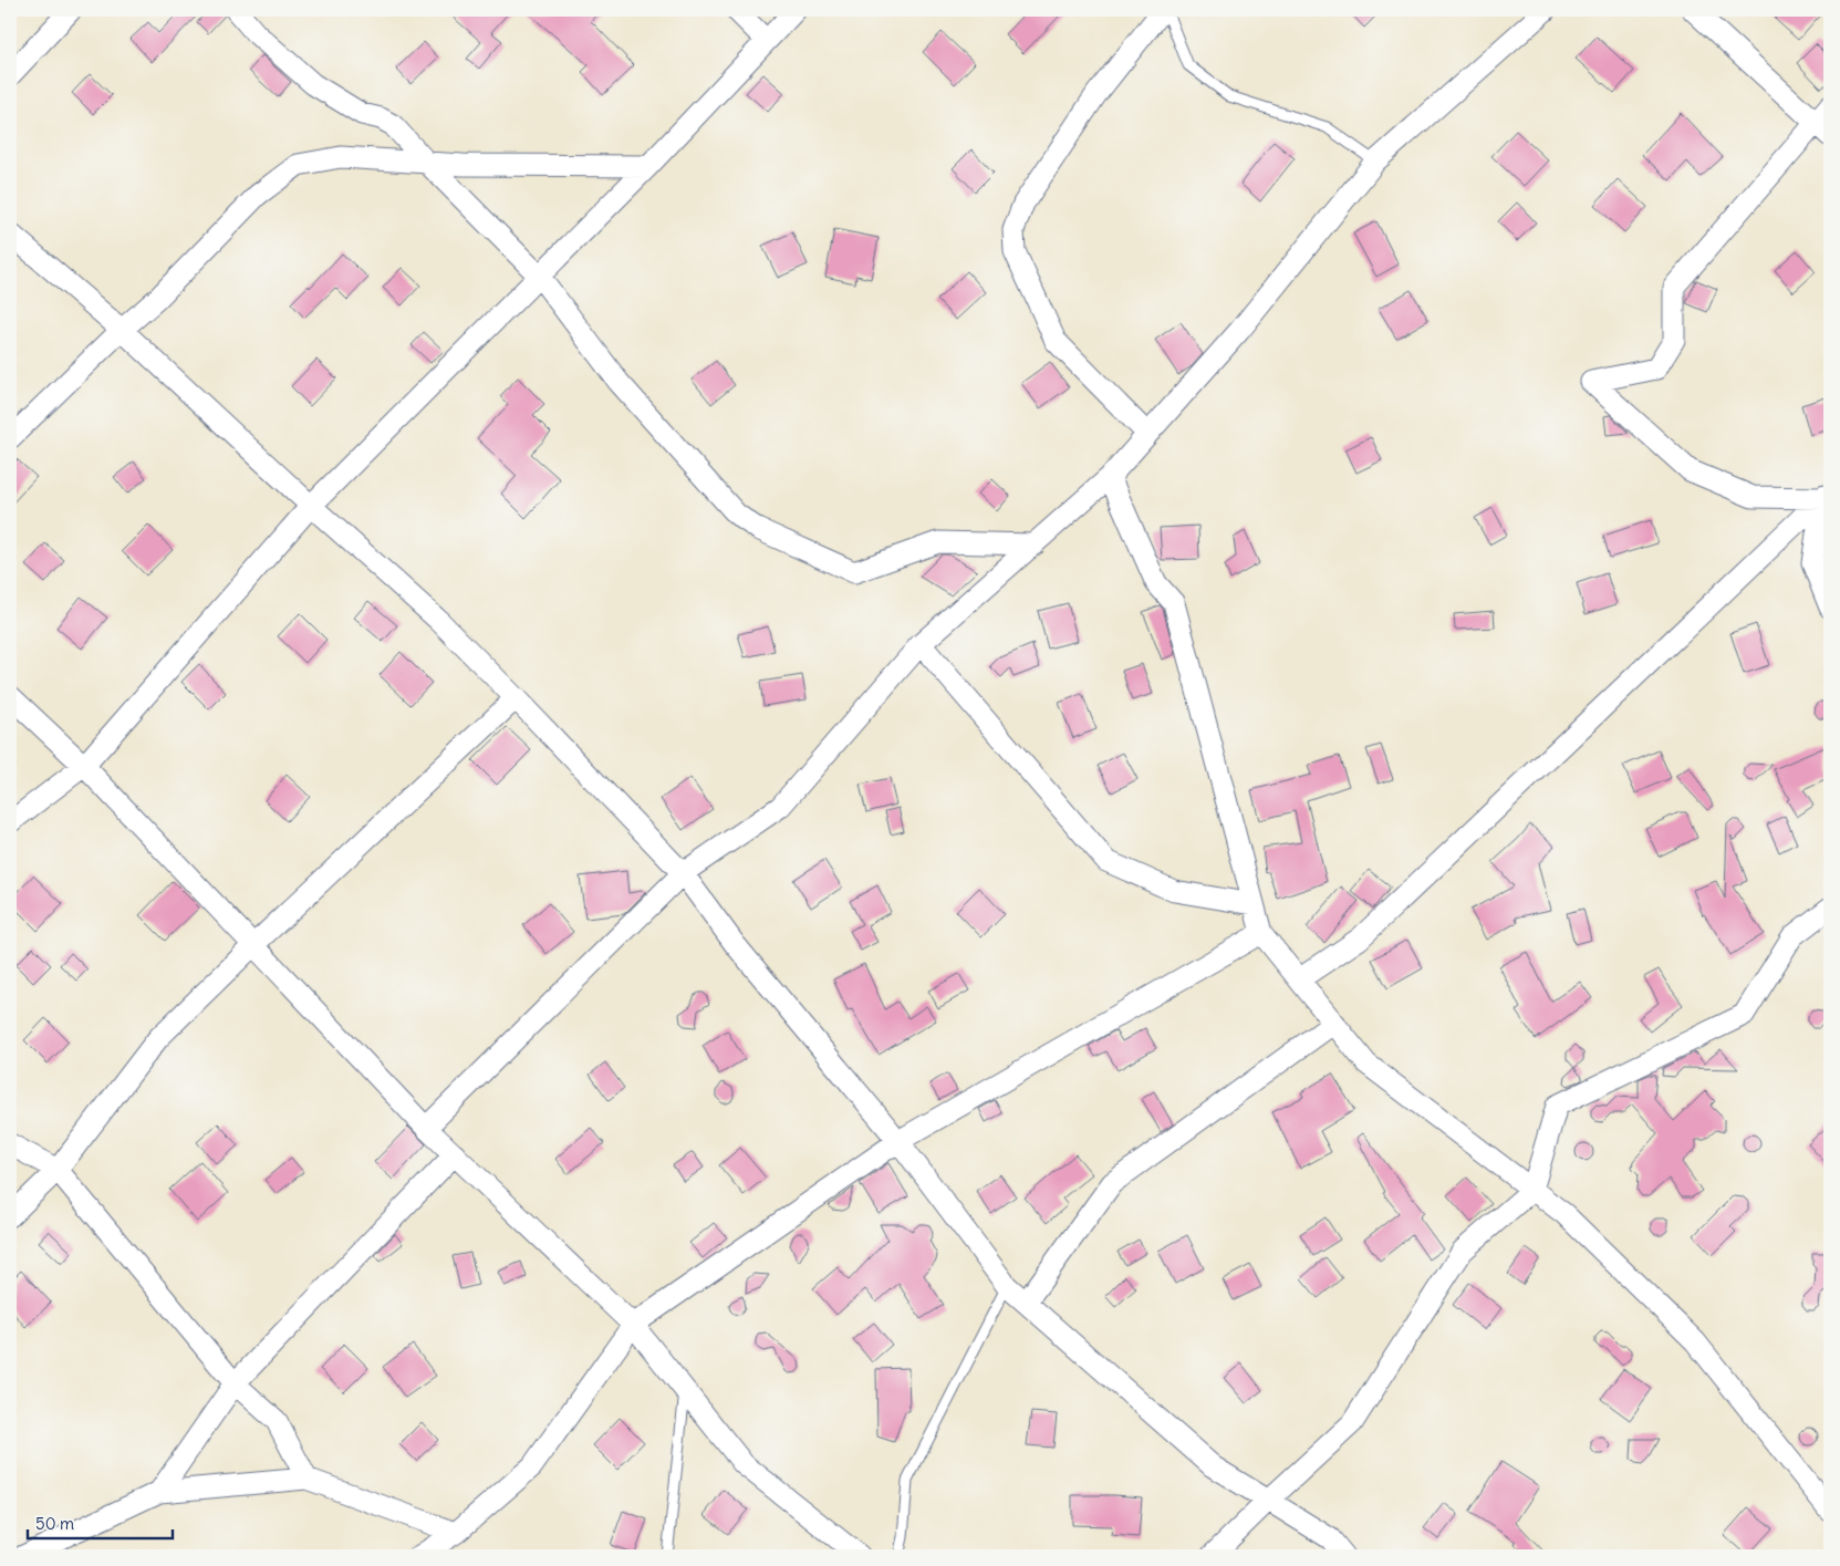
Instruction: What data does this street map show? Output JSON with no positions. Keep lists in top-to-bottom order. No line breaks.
{"scale_bar":"50 m"}
